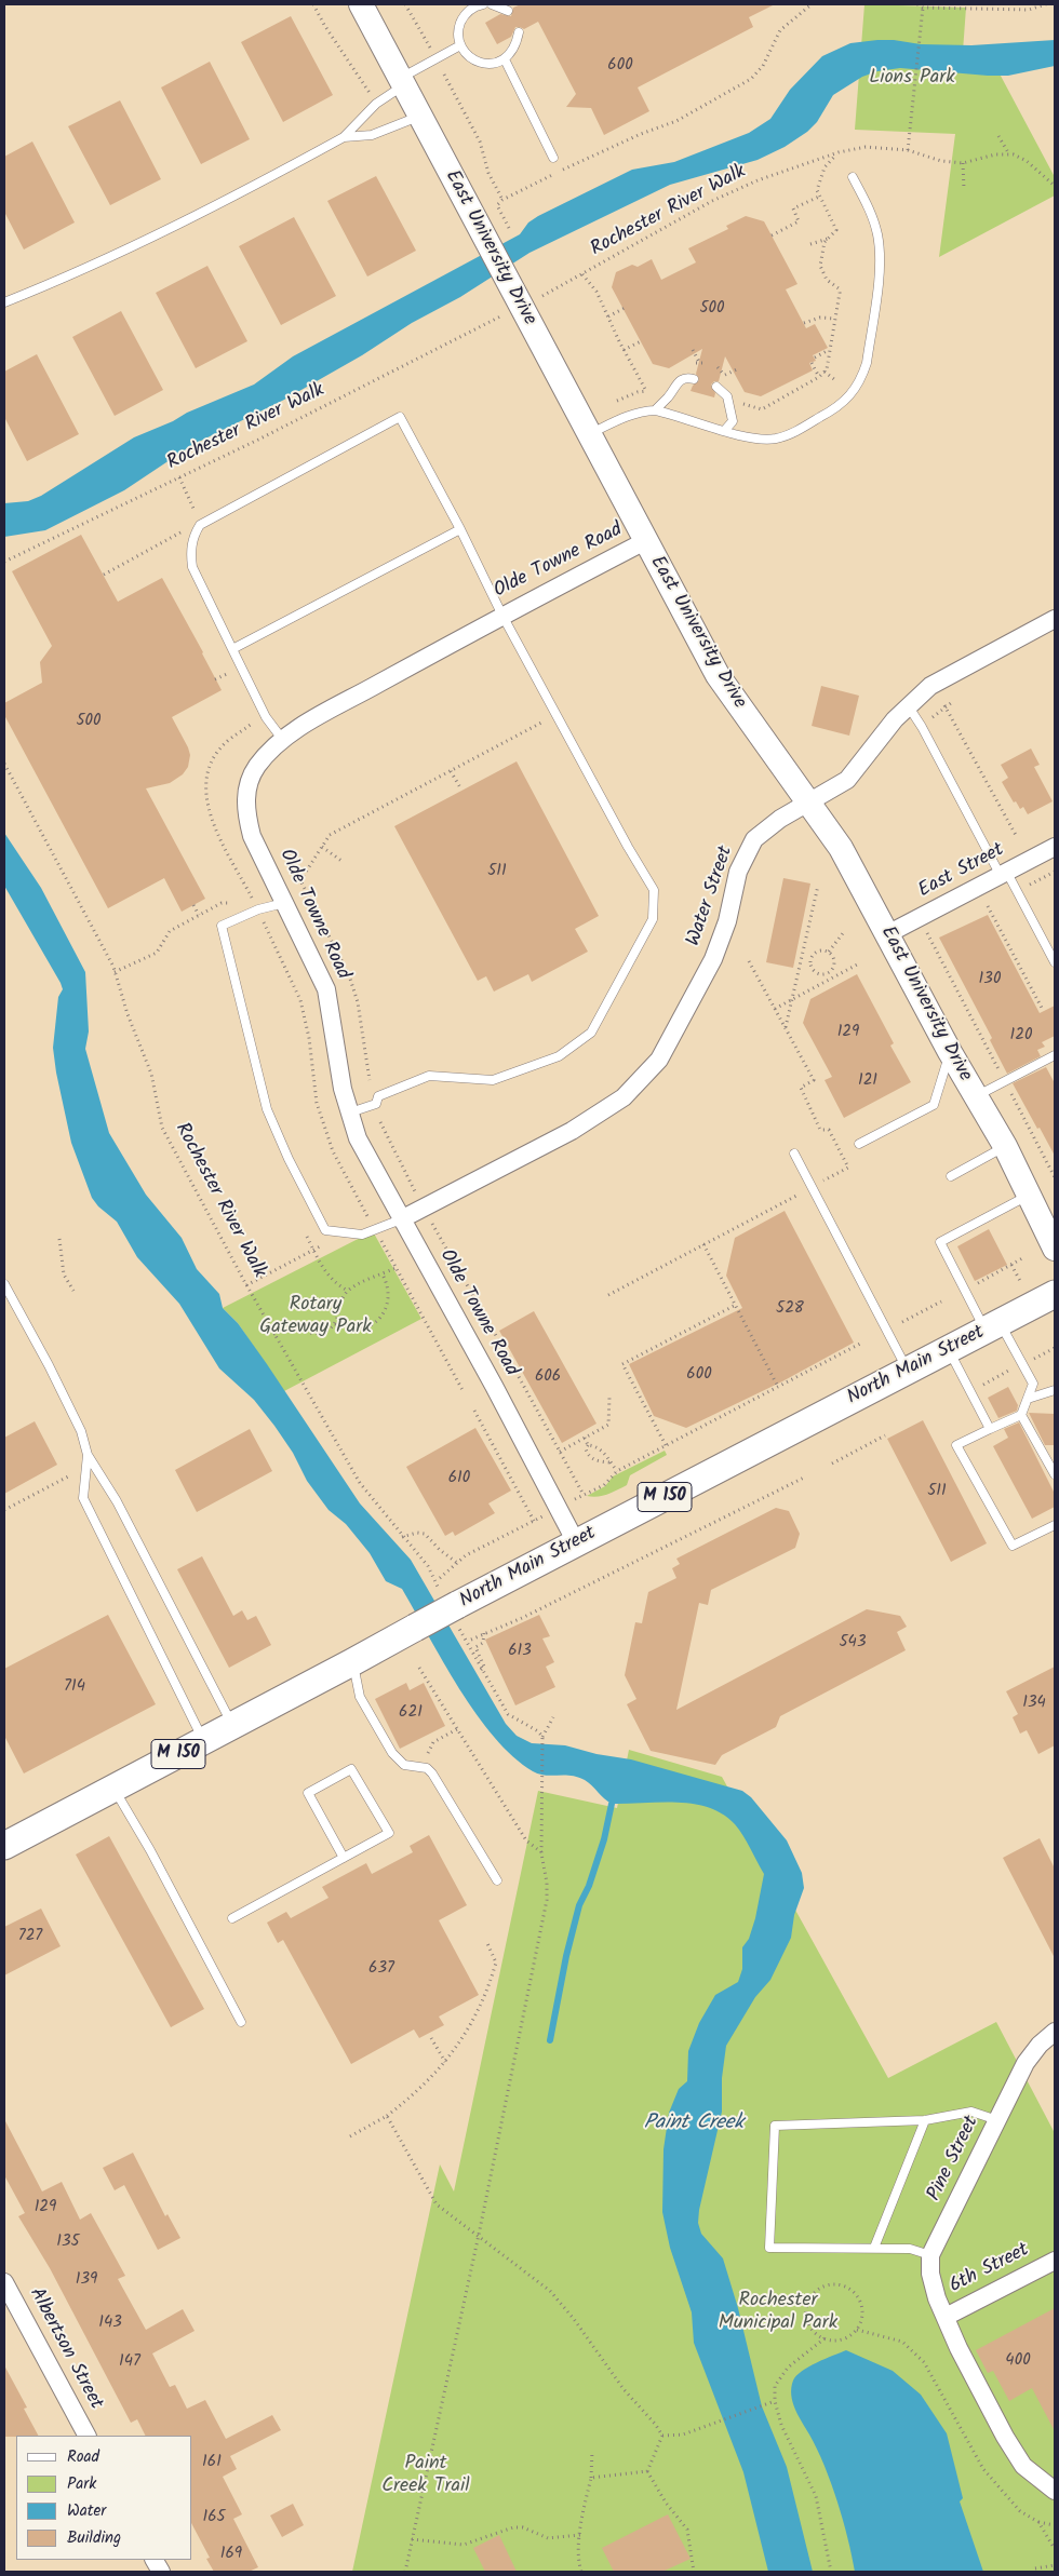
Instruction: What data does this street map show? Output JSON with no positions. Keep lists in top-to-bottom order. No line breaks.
{"streets":{"main road":["North Main Street","M 150"],"street":["East University Drive","Olde Towne Road","East Street","Water Street","Pine Street","6th Street","Albertson Street"],"path":["Rochester River Walk"]},"crossings":[["Rochester River Walk","North Main Street"],["East University Drive","Olde Towne Road"],["East University Drive","East Street"],["East University Drive","Water Street"],["Olde Towne Road","Water Street"],["Olde Towne Road","North Main Street"],["Pine Street","6th Street"]],"water":["Paint Creek"],"parks":["Lions Park","Rotary Gateway Park","Rochester Municipal Park","Paint Creek Trail"],"house_numbers":["600","500","500","511","130","129","120","121","528","600","606","610","511","543","613","714","134","621","727","637","129","135","139","143","400","147","161","165","169"],"legend":["Road","Park","Water","Building"]}
